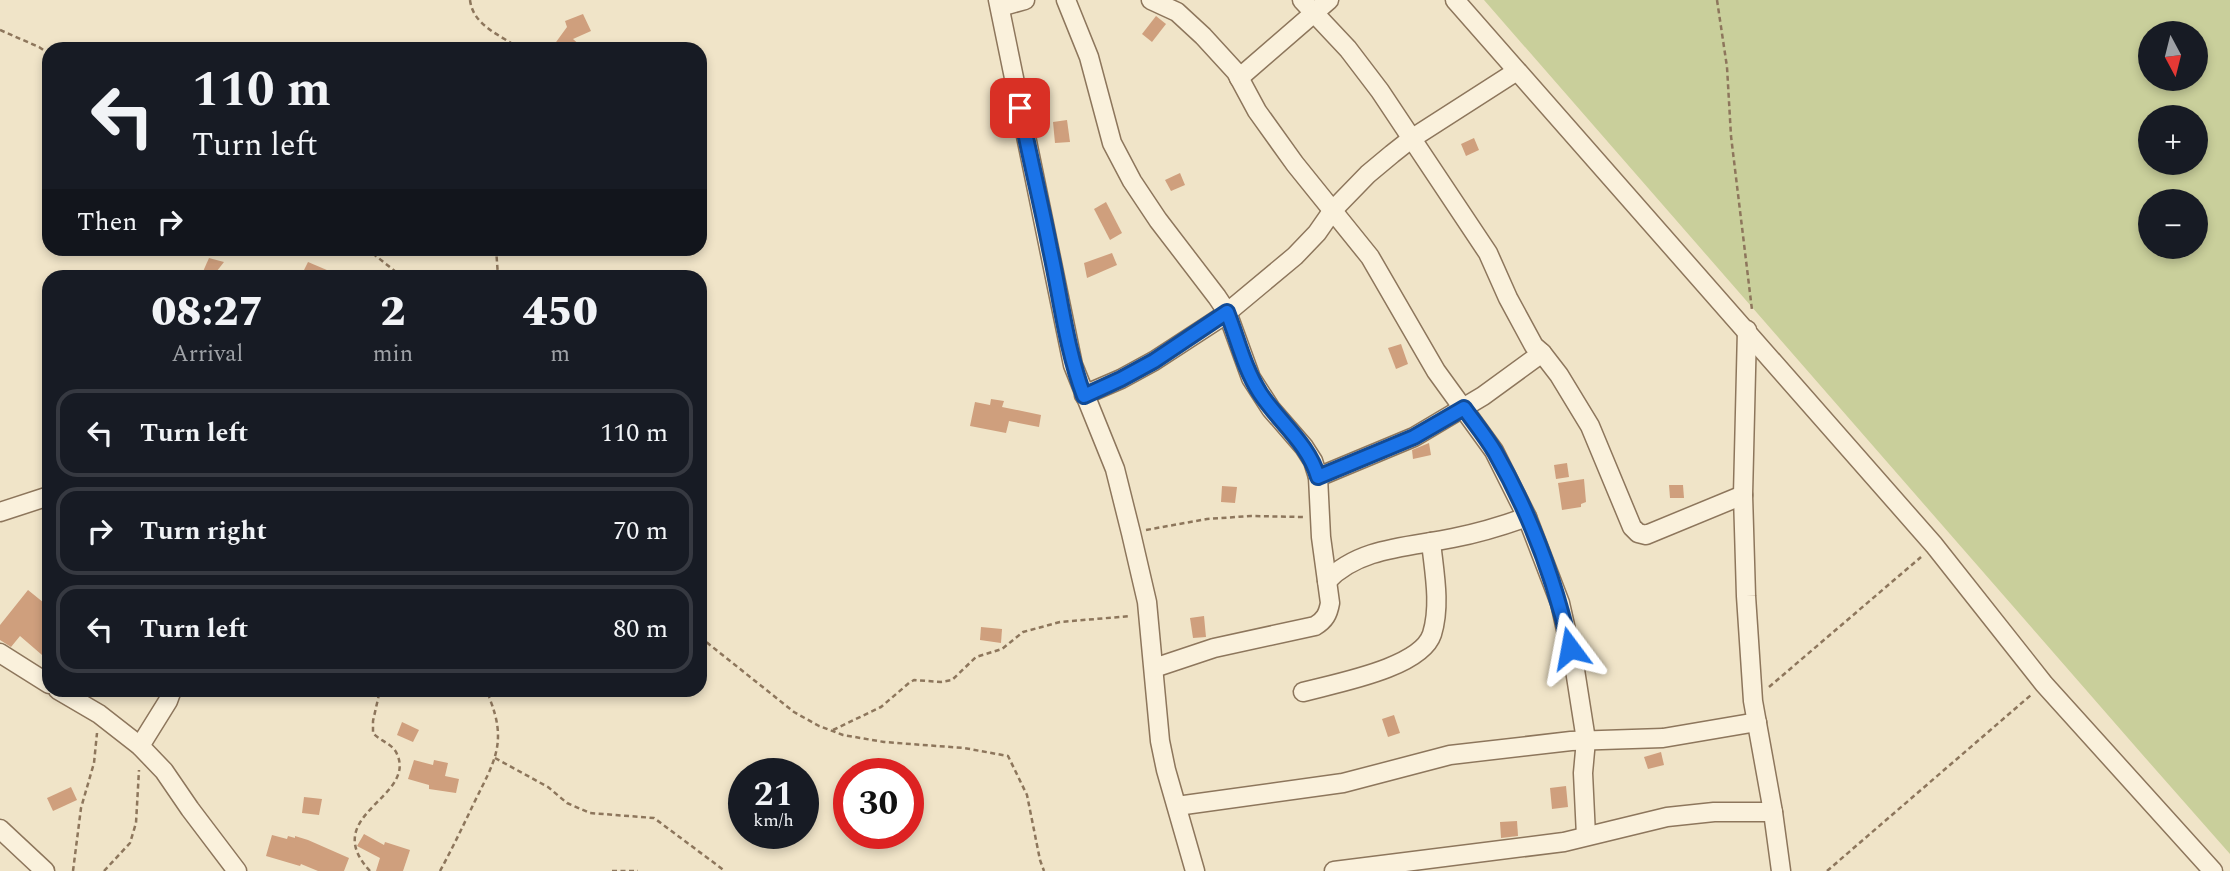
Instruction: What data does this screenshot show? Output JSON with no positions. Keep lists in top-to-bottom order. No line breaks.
{"north":"bottom","page":{"map_buttons":["+","−"],"turn":["110 m","Turn left"],"then":"Then","eta":["08:27","Arrival","2","min","450","m"],"list":[{"name":"Turn left","value":"110 m"},{"name":"Turn right","value":"70 m"},{"name":"Turn left","value":"80 m"}],"speed":"21 km/h","limit":"30"}}
